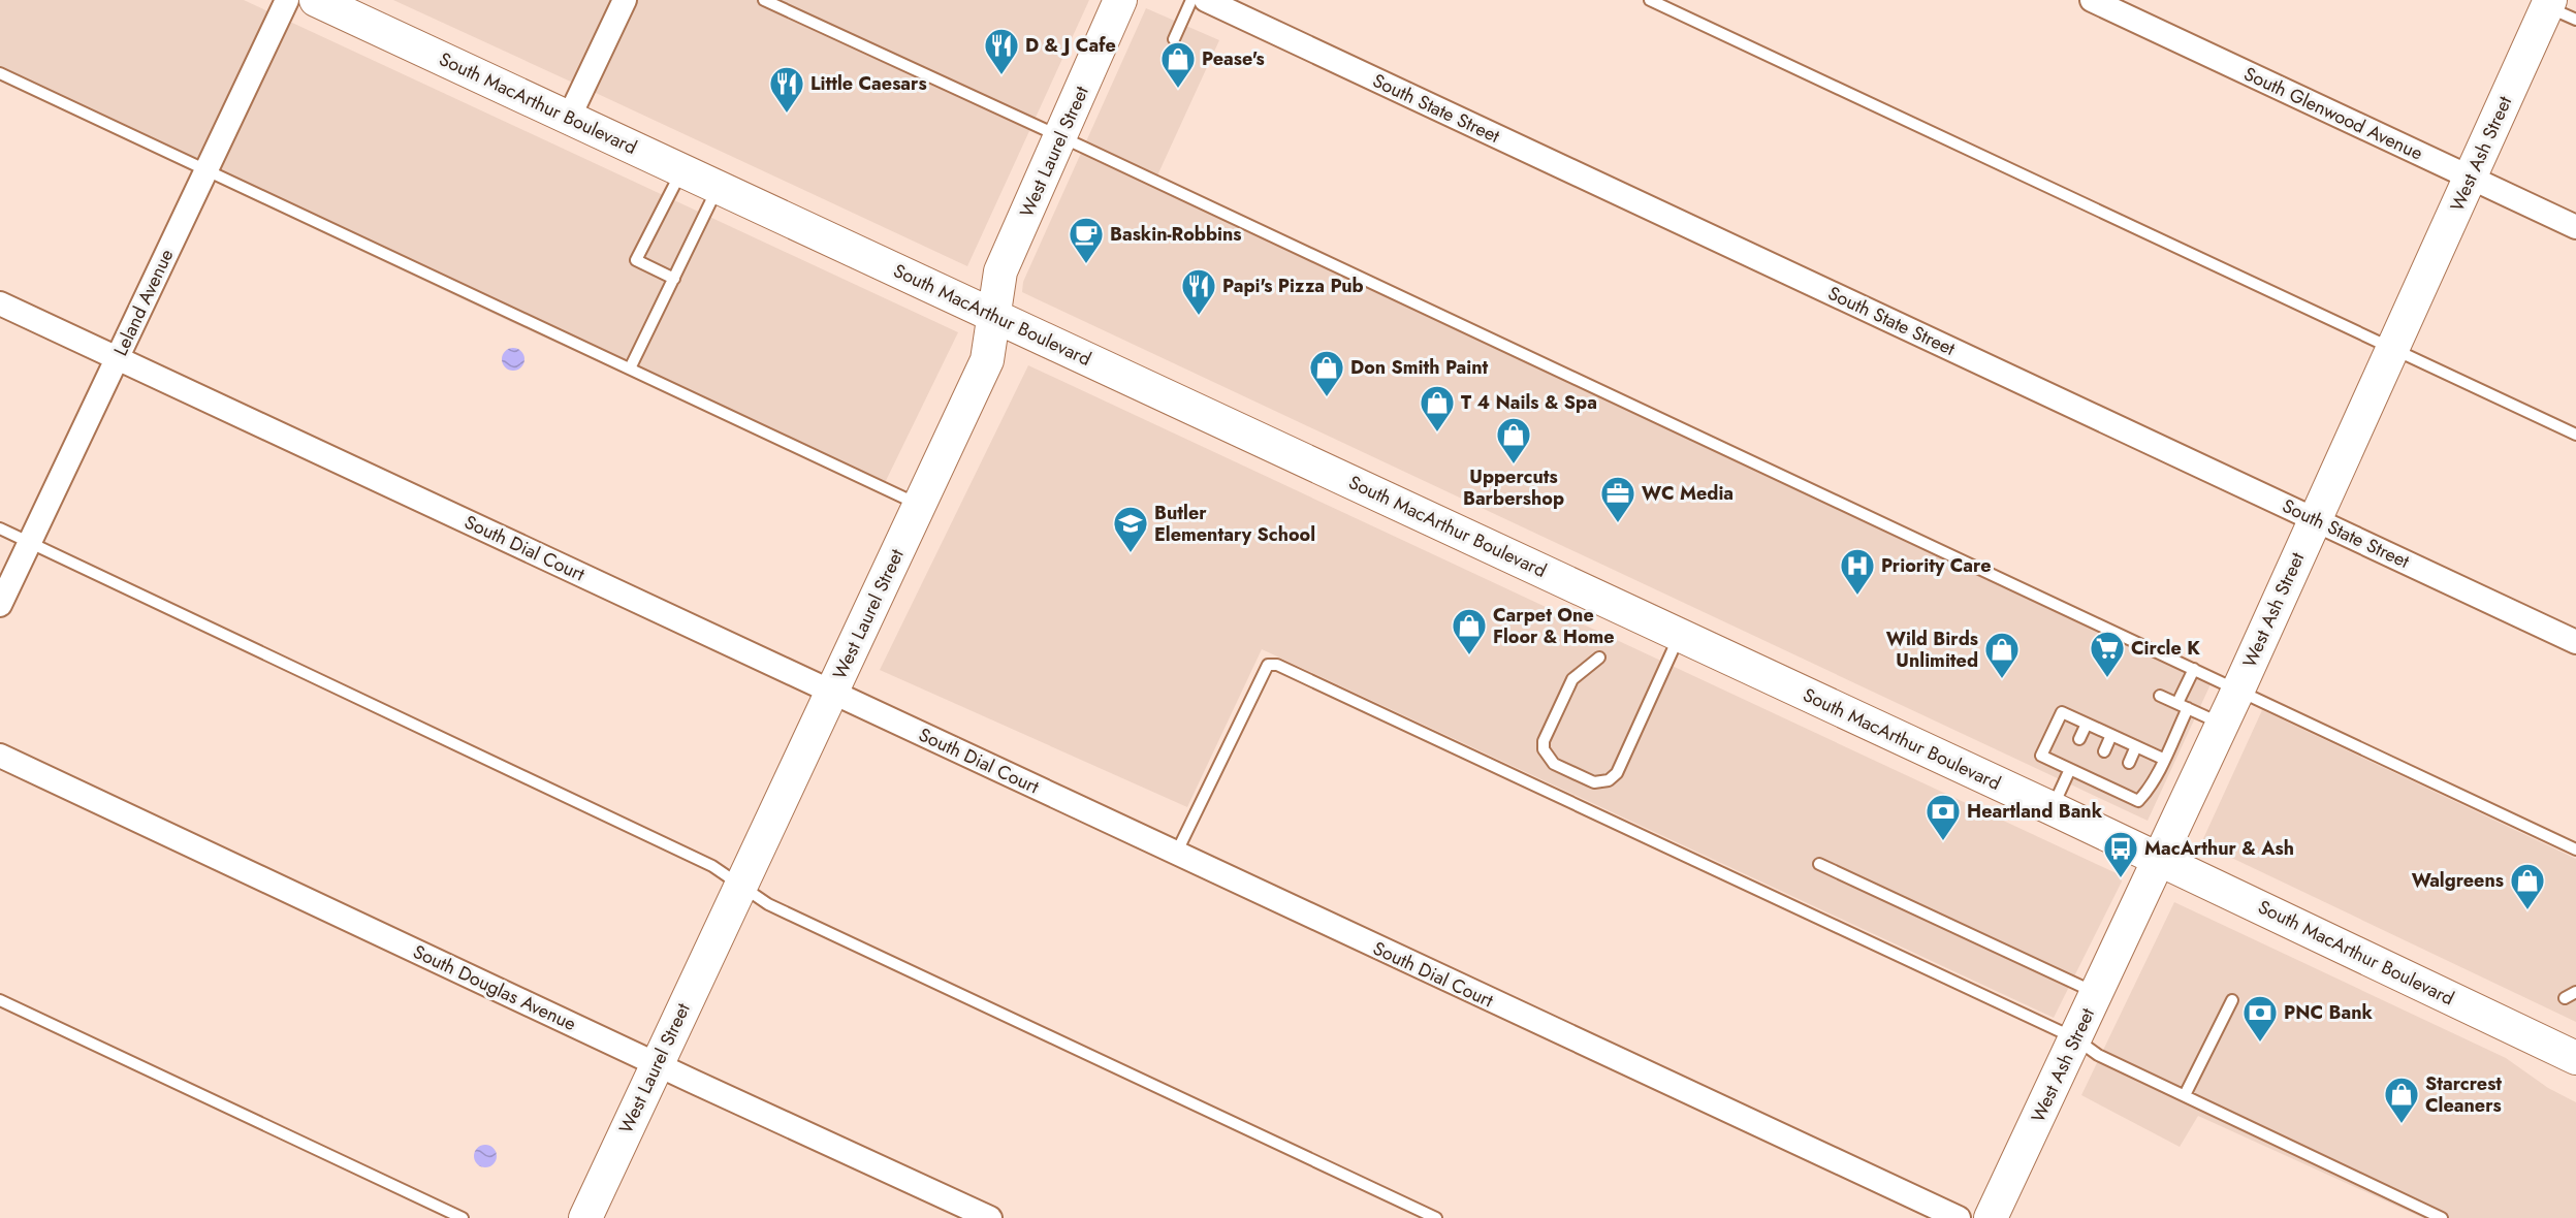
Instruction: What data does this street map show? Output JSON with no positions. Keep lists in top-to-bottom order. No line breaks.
{"streets":{"street":["South MacArthur Boulevard","South State Street","South Glenwood Avenue","West Laurel Street","West Ash Street","Leland Avenue","South Dial Court","South Douglas Avenue"]},"crossings":[["South MacArthur Boulevard","West Laurel Street"],["South MacArthur Boulevard","West Ash Street"],["South State Street","West Ash Street"],["South Glenwood Avenue","West Ash Street"],["West Laurel Street","South Dial Court"],["West Laurel Street","South Douglas Avenue"],["Leland Avenue","South Dial Court"]],"places":{"restaurant":["D & J Cafe","Little Caesars","Papi's Pizza Pub"],"shop":["Pease's","Don Smith Paint","T 4 Nails & Spa","Uppercuts Barbershop","Carpet One Floor & Home","Wild Birds Unlimited","Walgreens","Starcrest Cleaners"],"cafe":["Baskin-Robbins"],"office":["WC Media"],"school or university":["Butler Elementary School"],"hospital":["Priority Care"],"supermarket":["Circle K"],"bank":["Heartland Bank","PNC Bank"],"bus stop":["MacArthur & Ash"]}}
